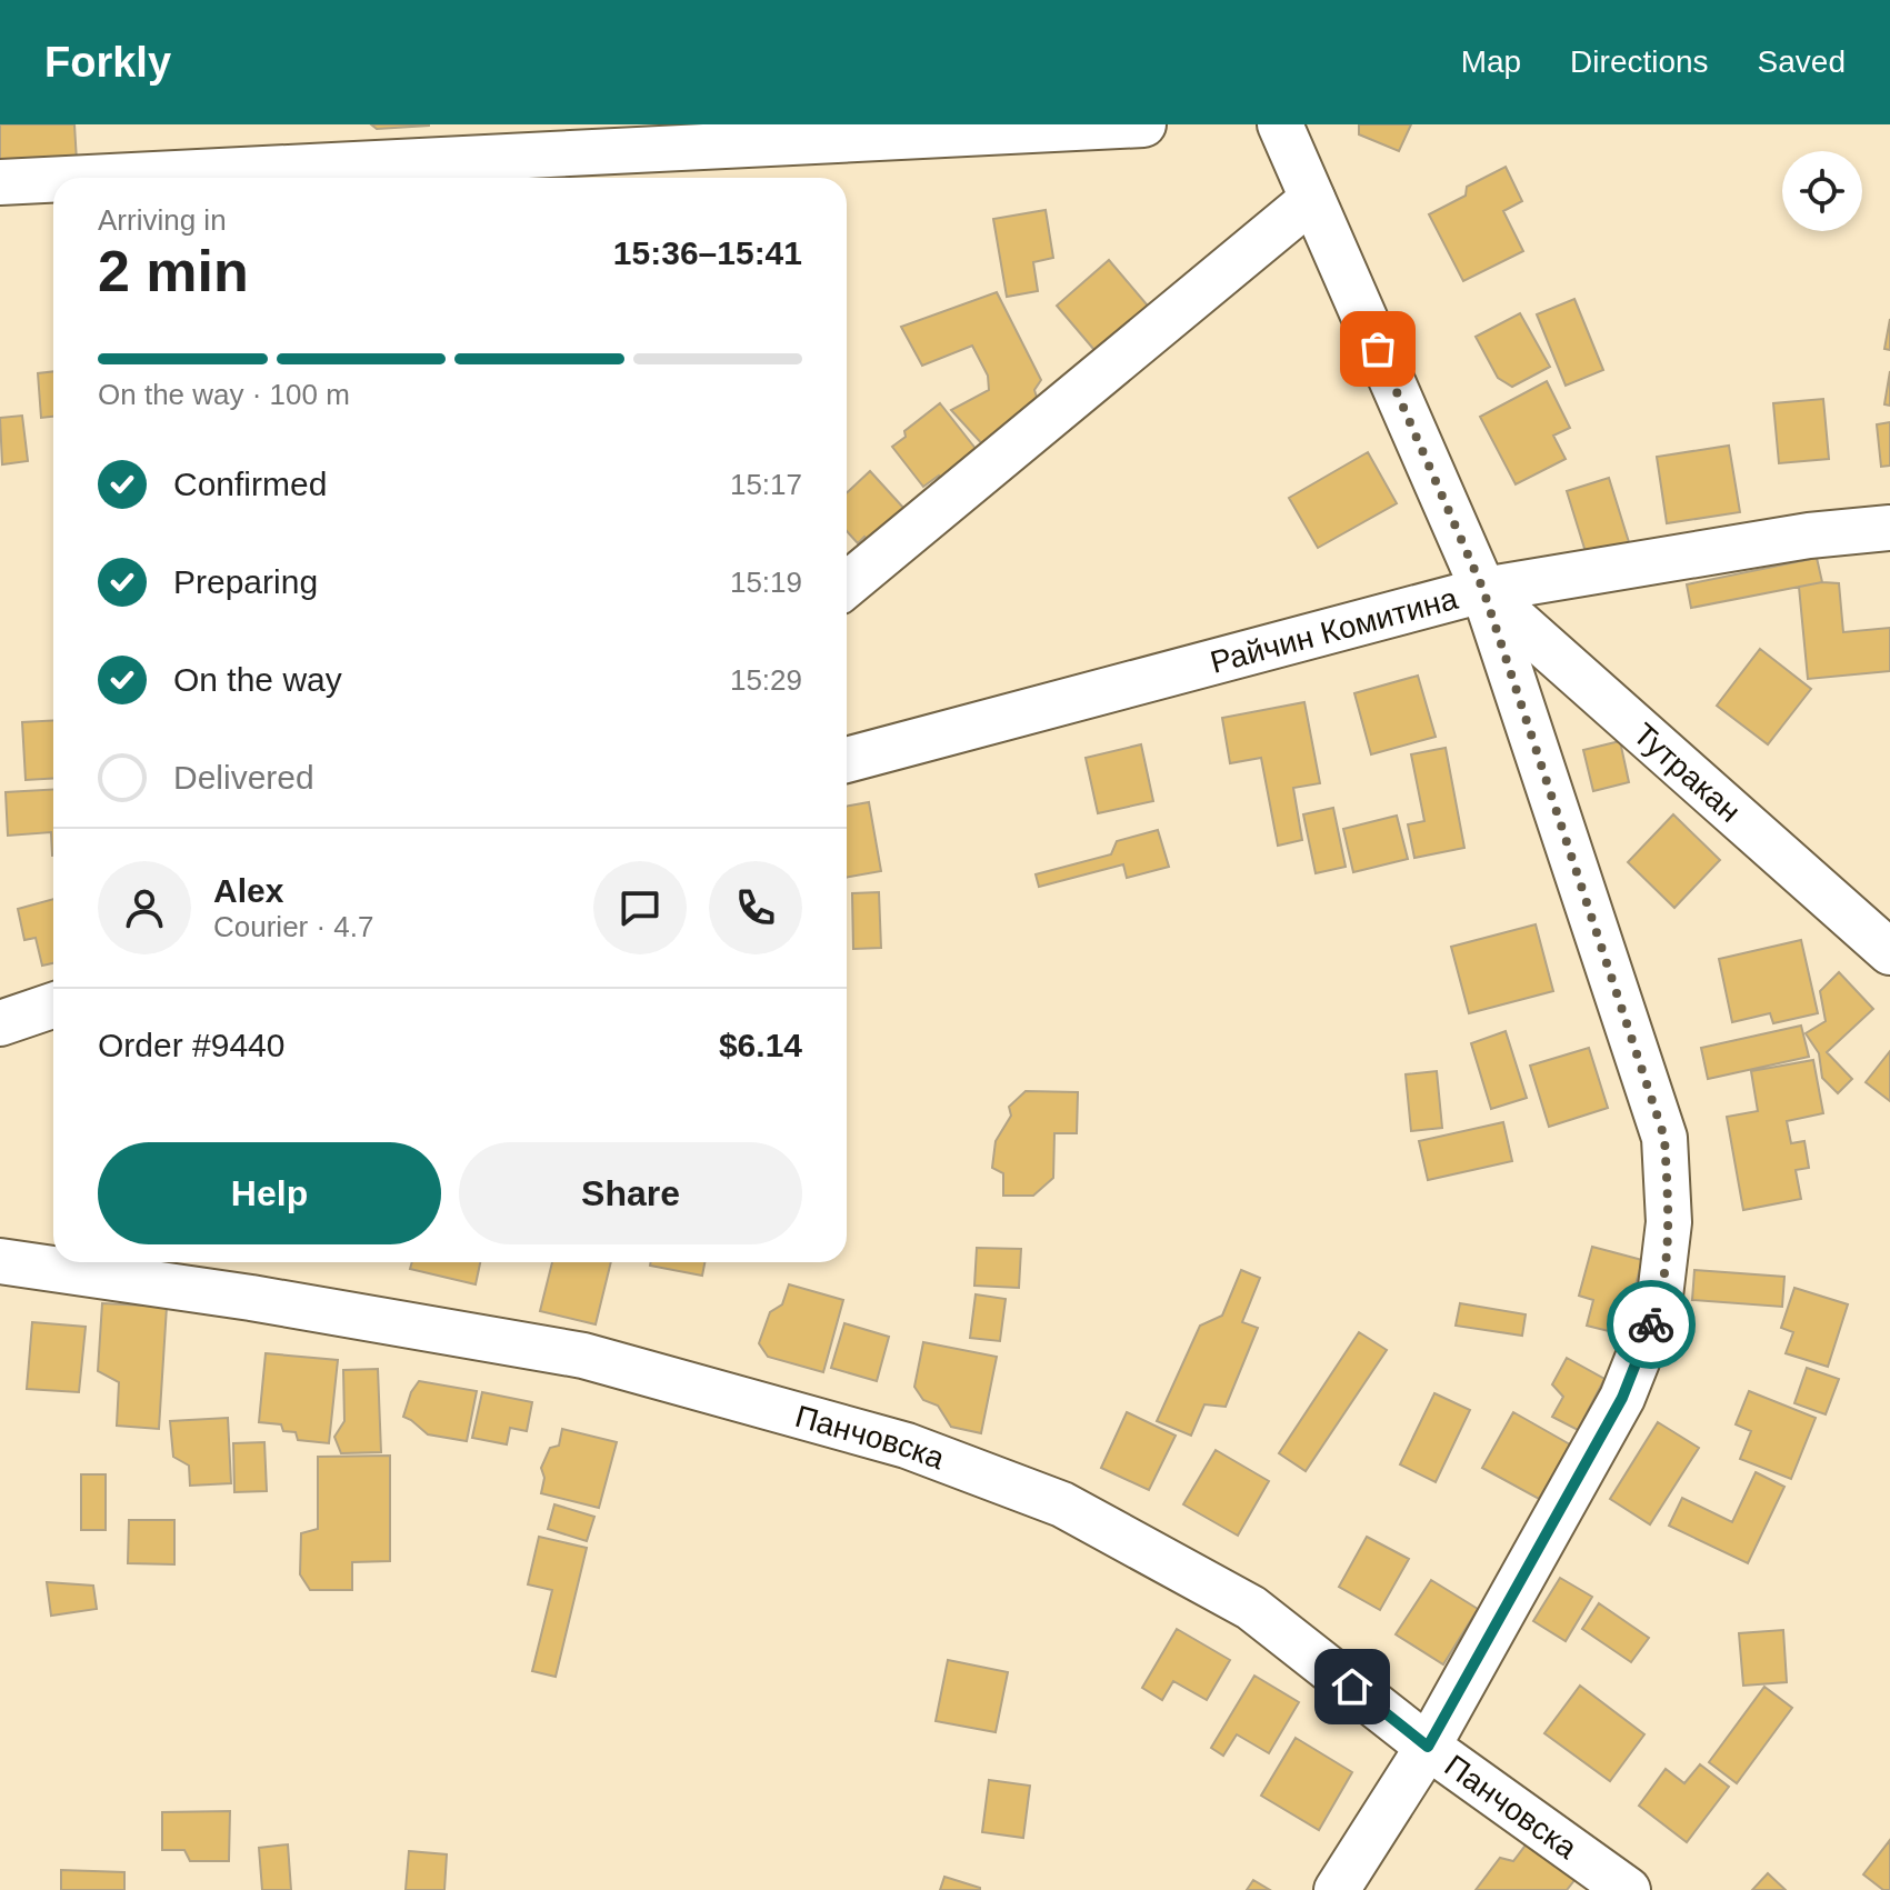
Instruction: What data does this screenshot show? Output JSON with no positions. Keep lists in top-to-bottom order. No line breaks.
{"streets":{"street":["Райчин Комитина","Тутракан","Панчовска"]},"crossings":[["Райчин Комитина","Тутракан"]],"page":{"header":"Forkly","nav":["Map","Directions","Saved"],"heading":["2 min","Arriving in","15:36–15:41"],"panel":["Alex","Courier · 4.7","Order #9440","$6.14"],"bar":"On the way · 100 m","list":[["Confirmed","15:17"],["Preparing","15:19"],["On the way","15:29"],"Delivered"],"buttons":["Help","Share"]}}
